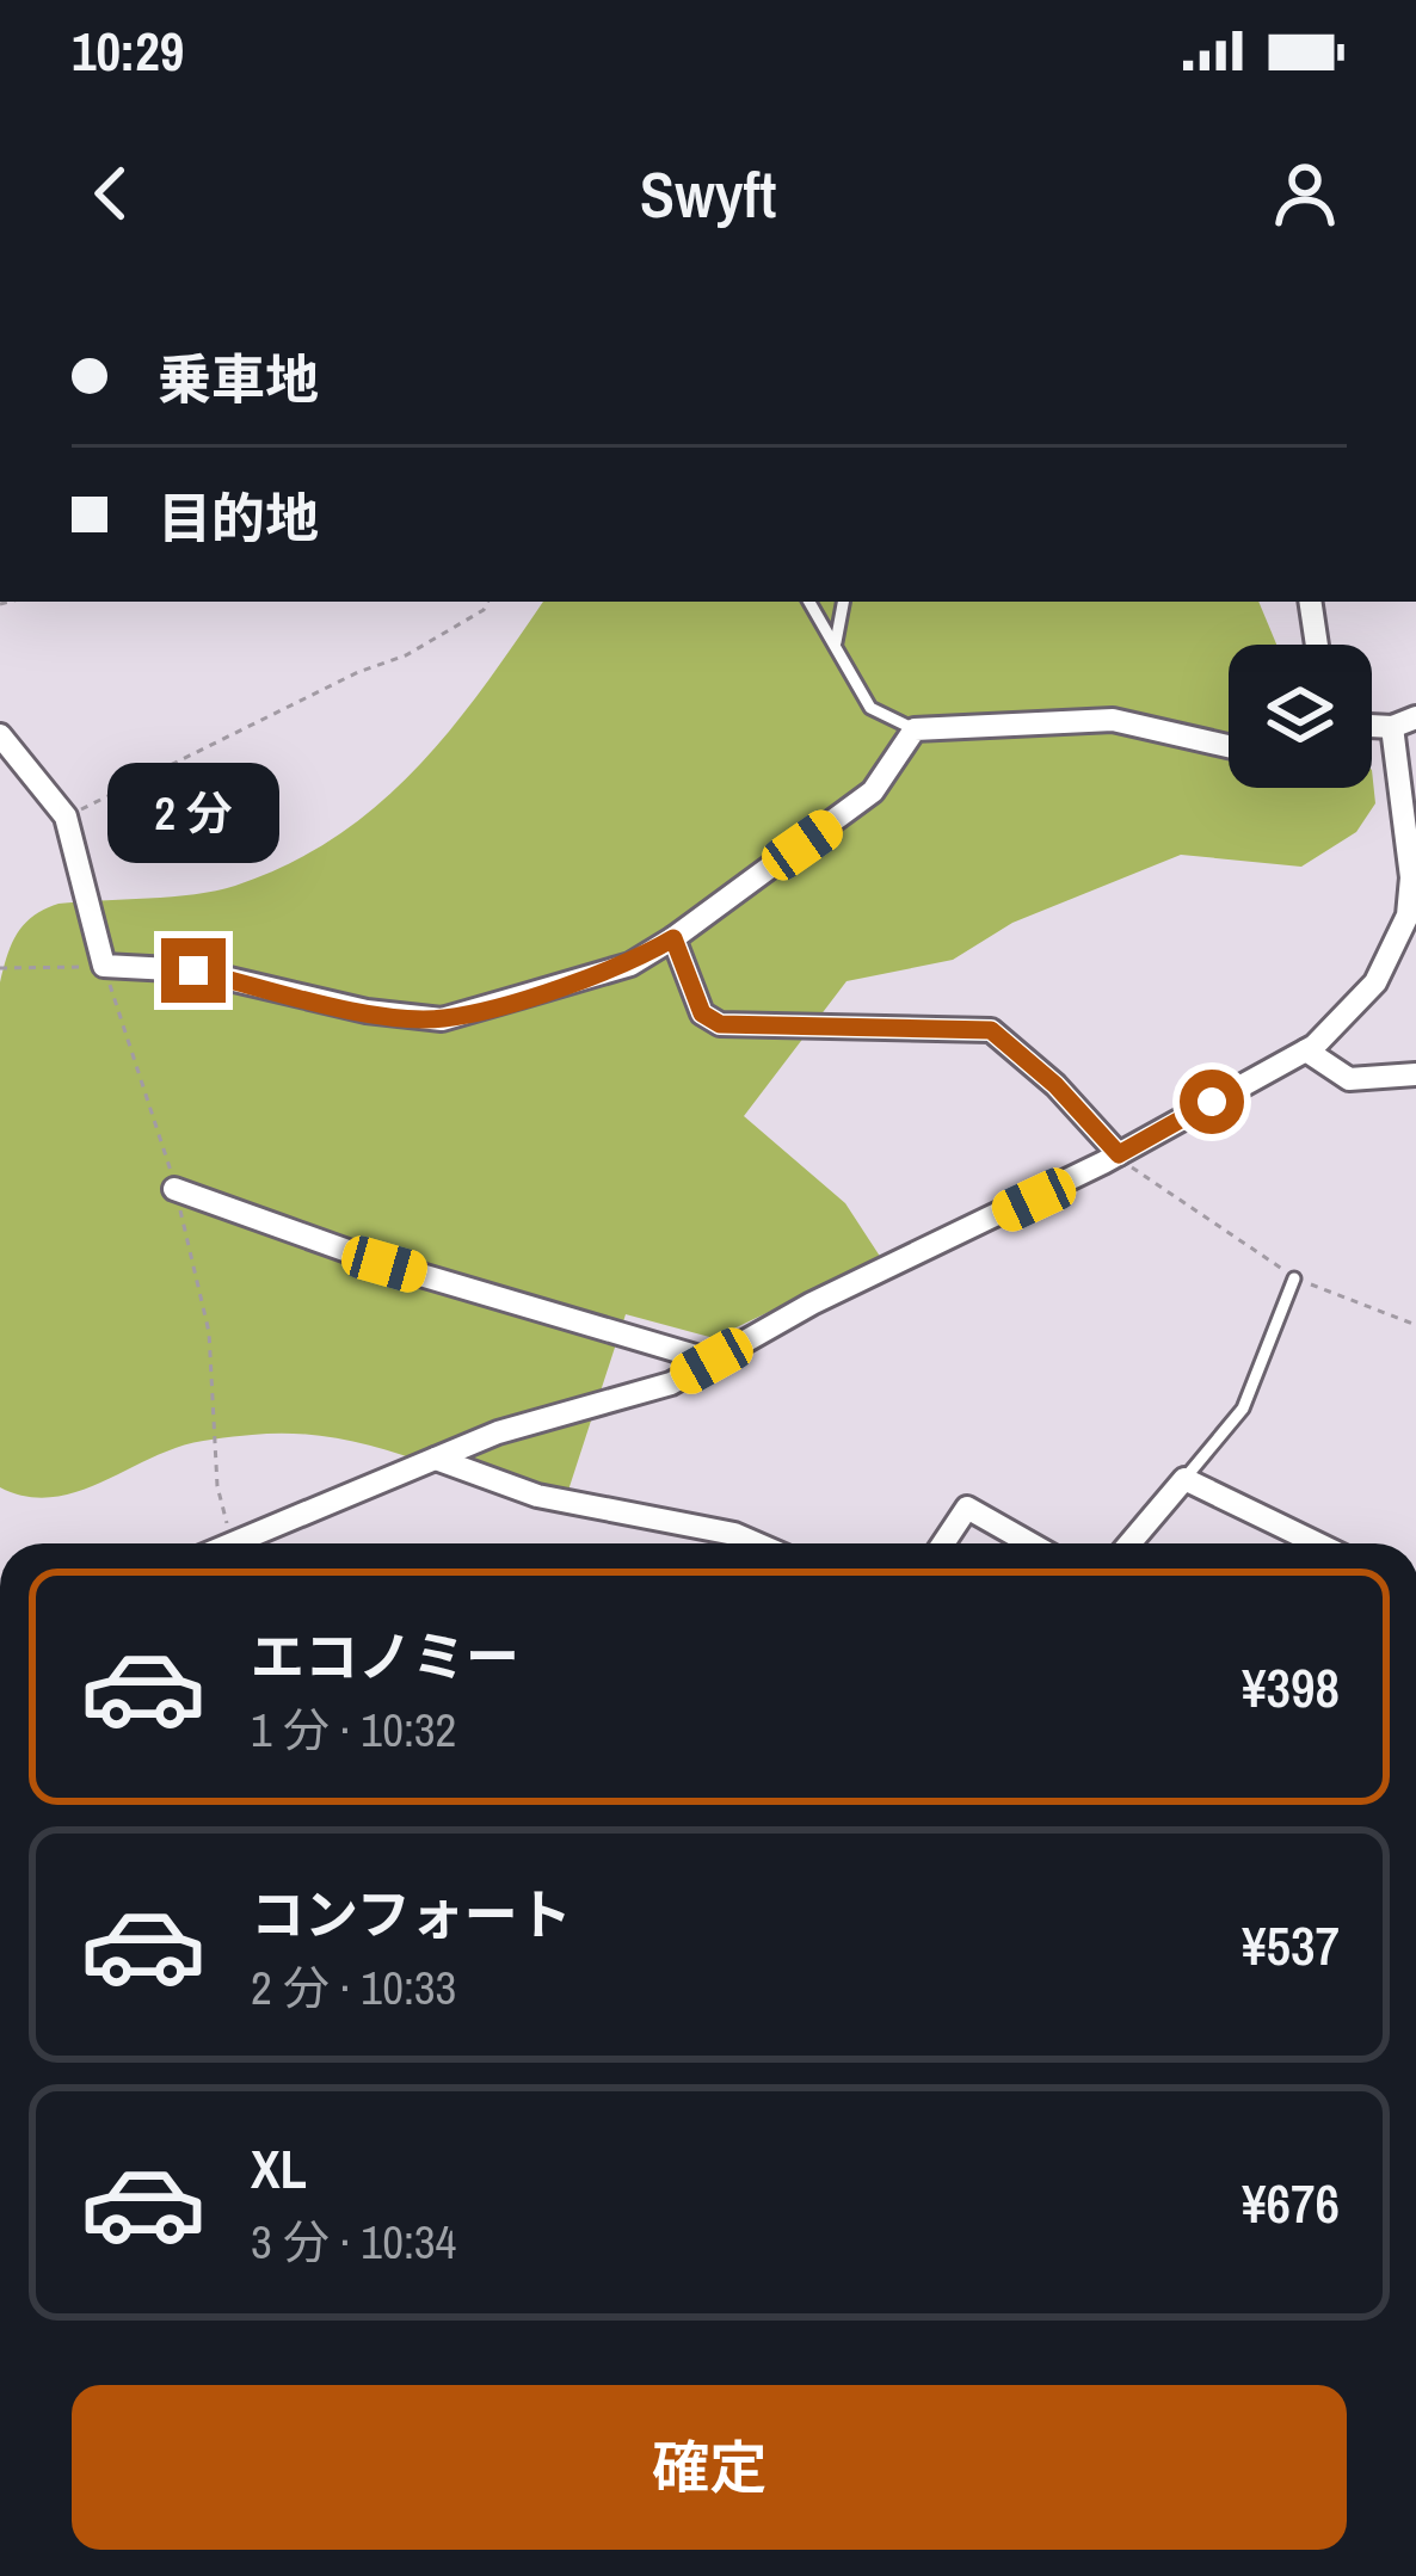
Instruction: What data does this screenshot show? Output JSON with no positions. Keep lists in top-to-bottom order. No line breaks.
{"page":{"status":"10:29","header":"Swyft","banner":["乗車地","目的地"],"bubble":"2 分","list":[{"name":"エコノミー","note":"1 分 · 10:32","value":"¥398"},{"name":"コンフォート","note":"2 分 · 10:33","value":"¥537"},{"name":"XL","note":"3 分 · 10:34","value":"¥676"}],"buttons":"確定"}}
